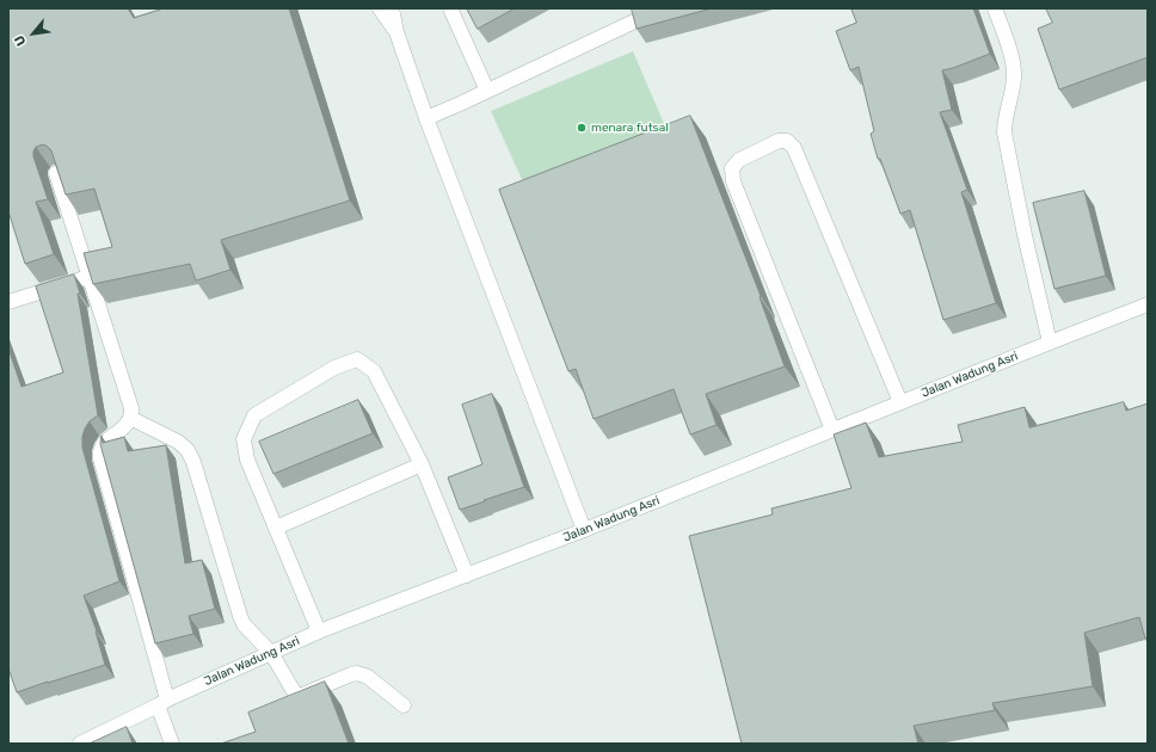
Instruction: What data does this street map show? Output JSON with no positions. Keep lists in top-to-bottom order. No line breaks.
{"streets":{"street":["Jalan Wadung Asri"]},"places":["menara futsal"],"north":"bottom left"}
